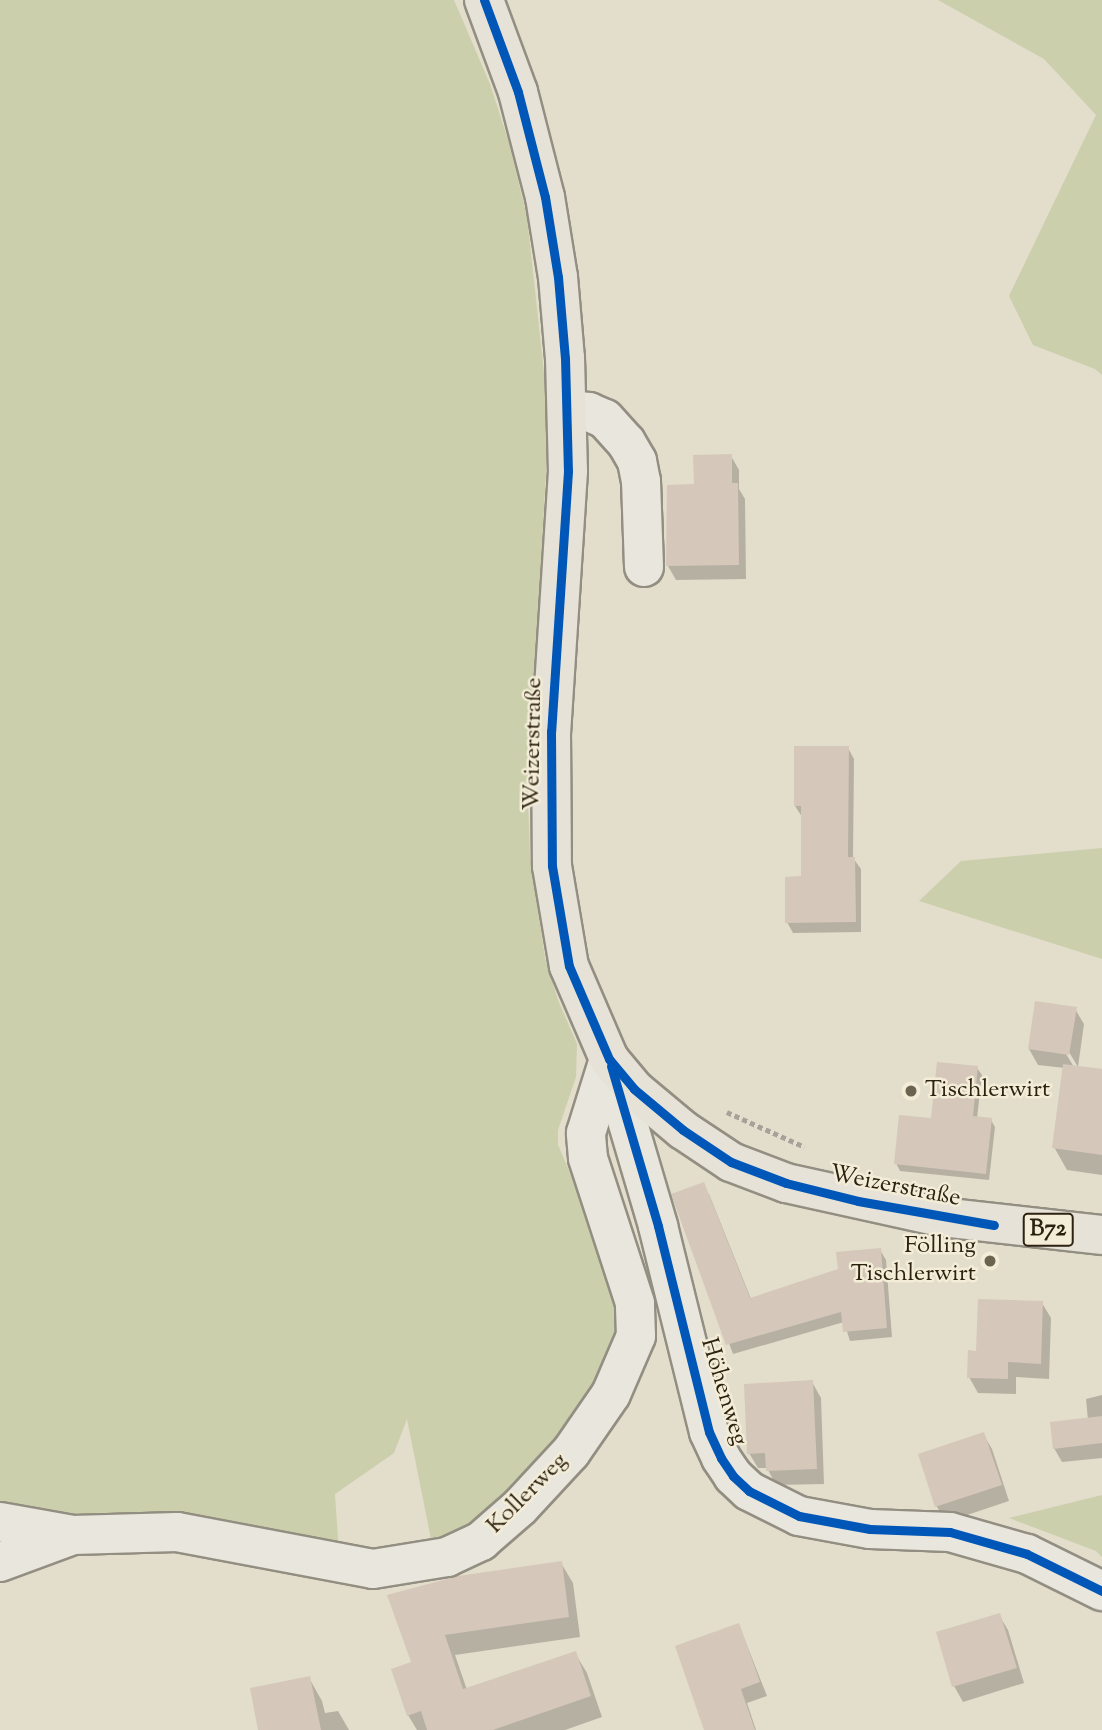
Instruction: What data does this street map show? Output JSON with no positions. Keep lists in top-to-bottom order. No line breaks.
{"streets":{"main road":["Weizerstraße","B72"],"street":["Höhenweg","Kollerweg"]},"crossings":[["Weizerstraße","Höhenweg"],["Weizerstraße","Kollerweg"],["Höhenweg","Kollerweg"]],"places":["Tischlerwirt","Fölling Tischlerwirt"]}
